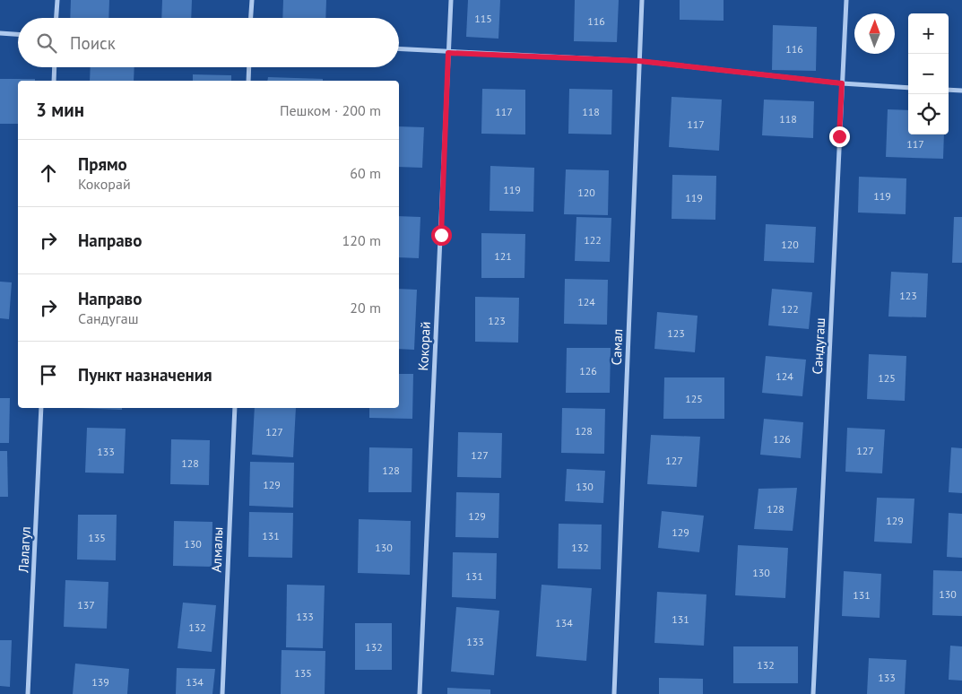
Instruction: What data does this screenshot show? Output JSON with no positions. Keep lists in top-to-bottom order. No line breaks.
{"streets":{"street":["Кокорай","Сандугаш","Самал","Лалагул","Алмалы"]},"house_numbers":["115","116","116","117","118","118","117","117","119","120","119","119","122","120","121","123","124","122","123","123","126","124","125","125","128","127","126","127","133","127","127","128","128","129","130","128","129","129","129","131","135","130","130","132","130","131","130","131","137","133","131","134","132","133","132","132","135","133","139","134"],"north":"top","page":{"map_buttons":["+","−"],"search":"Поиск","heading":["3 мин","Пешком · 200 m"],"list":[["Прямо","Кокорай","60 m"],["Направо","120 m"],["Направо","Сандугаш","20 m"],"Пункт назначения"]}}
